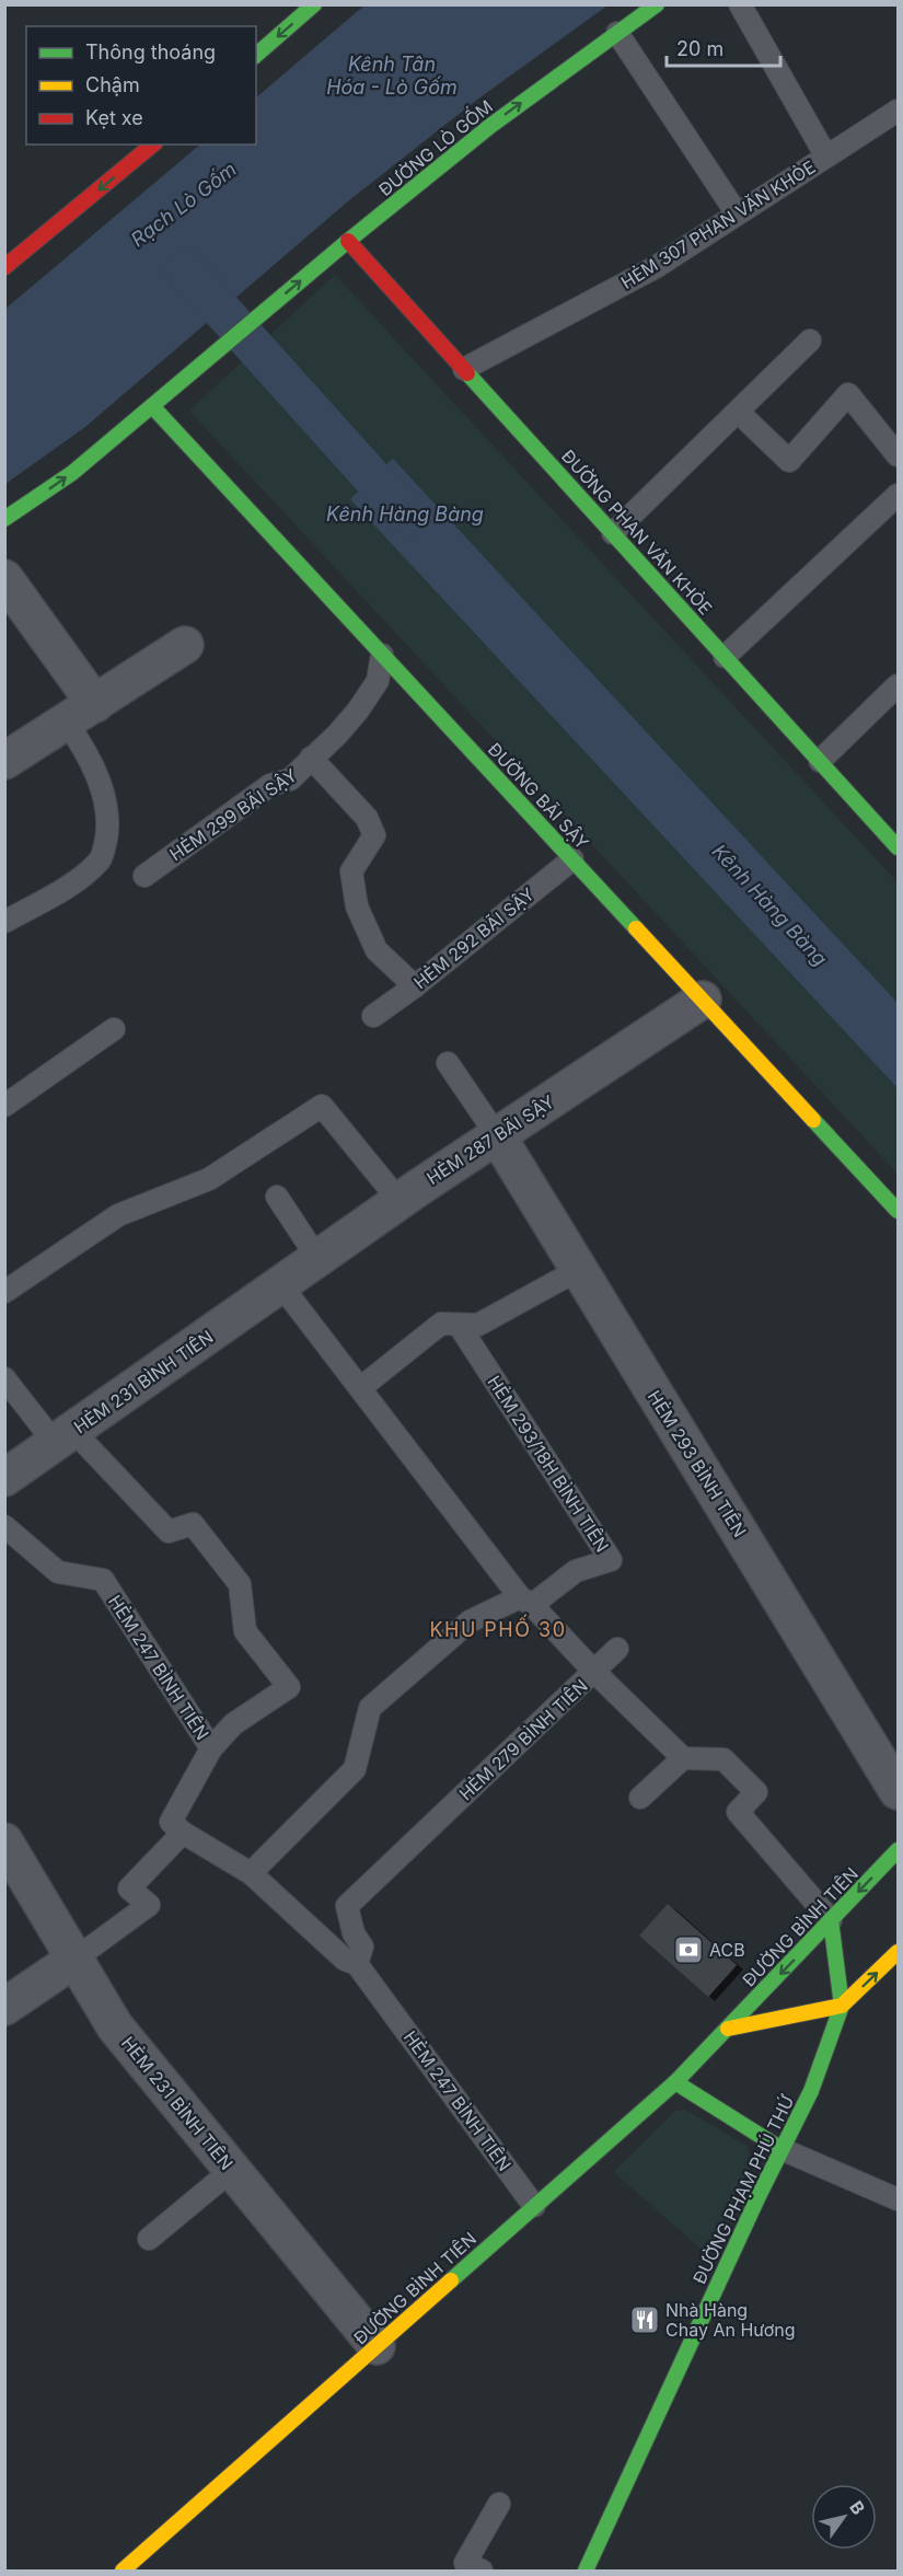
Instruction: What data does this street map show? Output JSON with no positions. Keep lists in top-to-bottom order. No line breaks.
{"streets":{"street":["ĐƯỜNG LÒ GỐM","ĐƯỜNG PHAN VĂN KHỎE","ĐƯỜNG BÃI SẬY","HẺM 287 BÃI SẬY","HẺM 231 BÌNH TIÊN","HẺM 293 BÌNH TIÊN","ĐƯỜNG BÌNH TIÊN","ĐƯỜNG PHẠM PHÚ THỨ"],"lane":["HẺM 307 PHAN VĂN KHỎE","HẺM 299 BÃI SẬY","HẺM 292 BÃI SẬY","HẺM 293/18H BÌNH TIÊN","HẺM 247 BÌNH TIÊN","HẺM 279 BÌNH TIÊN"]},"crossings":[["ĐƯỜNG LÒ GỐM","ĐƯỜNG PHAN VĂN KHỎE"],["ĐƯỜNG LÒ GỐM","ĐƯỜNG BÃI SẬY"],["HẺM 307 PHAN VĂN KHỎE","ĐƯỜNG PHAN VĂN KHỎE"],["ĐƯỜNG BÃI SẬY","HẺM 299 BÃI SẬY"],["ĐƯỜNG BÃI SẬY","HẺM 292 BÃI SẬY"],["ĐƯỜNG BÃI SẬY","HẺM 287 BÃI SẬY"],["HẺM 287 BÃI SẬY","HẺM 231 BÌNH TIÊN"],["HẺM 287 BÃI SẬY","HẺM 293 BÌNH TIÊN"],["HẺM 287 BÃI SẬY","HẺM 279 BÌNH TIÊN"],["HẺM 231 BÌNH TIÊN","HẺM 279 BÌNH TIÊN"],["HẺM 231 BÌNH TIÊN","ĐƯỜNG BÌNH TIÊN"],["HẺM 293/18H BÌNH TIÊN","HẺM 279 BÌNH TIÊN"],["HẺM 247 BÌNH TIÊN","HẺM 279 BÌNH TIÊN"],["HẺM 247 BÌNH TIÊN","ĐƯỜNG BÌNH TIÊN"],["ĐƯỜNG BÌNH TIÊN","ĐƯỜNG PHẠM PHÚ THỨ"]],"one_way":["ĐƯỜNG LÒ GỐM"],"districts":["KHU PHỐ 30"],"water":["Kênh Tân Hóa - Lò Gốm","Rạch Lò Gốm","Kênh Hàng Bàng"],"places":{"bank":["ACB"],"restaurant":["Nhà Hàng Chay An Hương"]},"legend":["Thông thoáng","Chậm","Kẹt xe"],"scale_bar":"20 m","north":"top right"}
